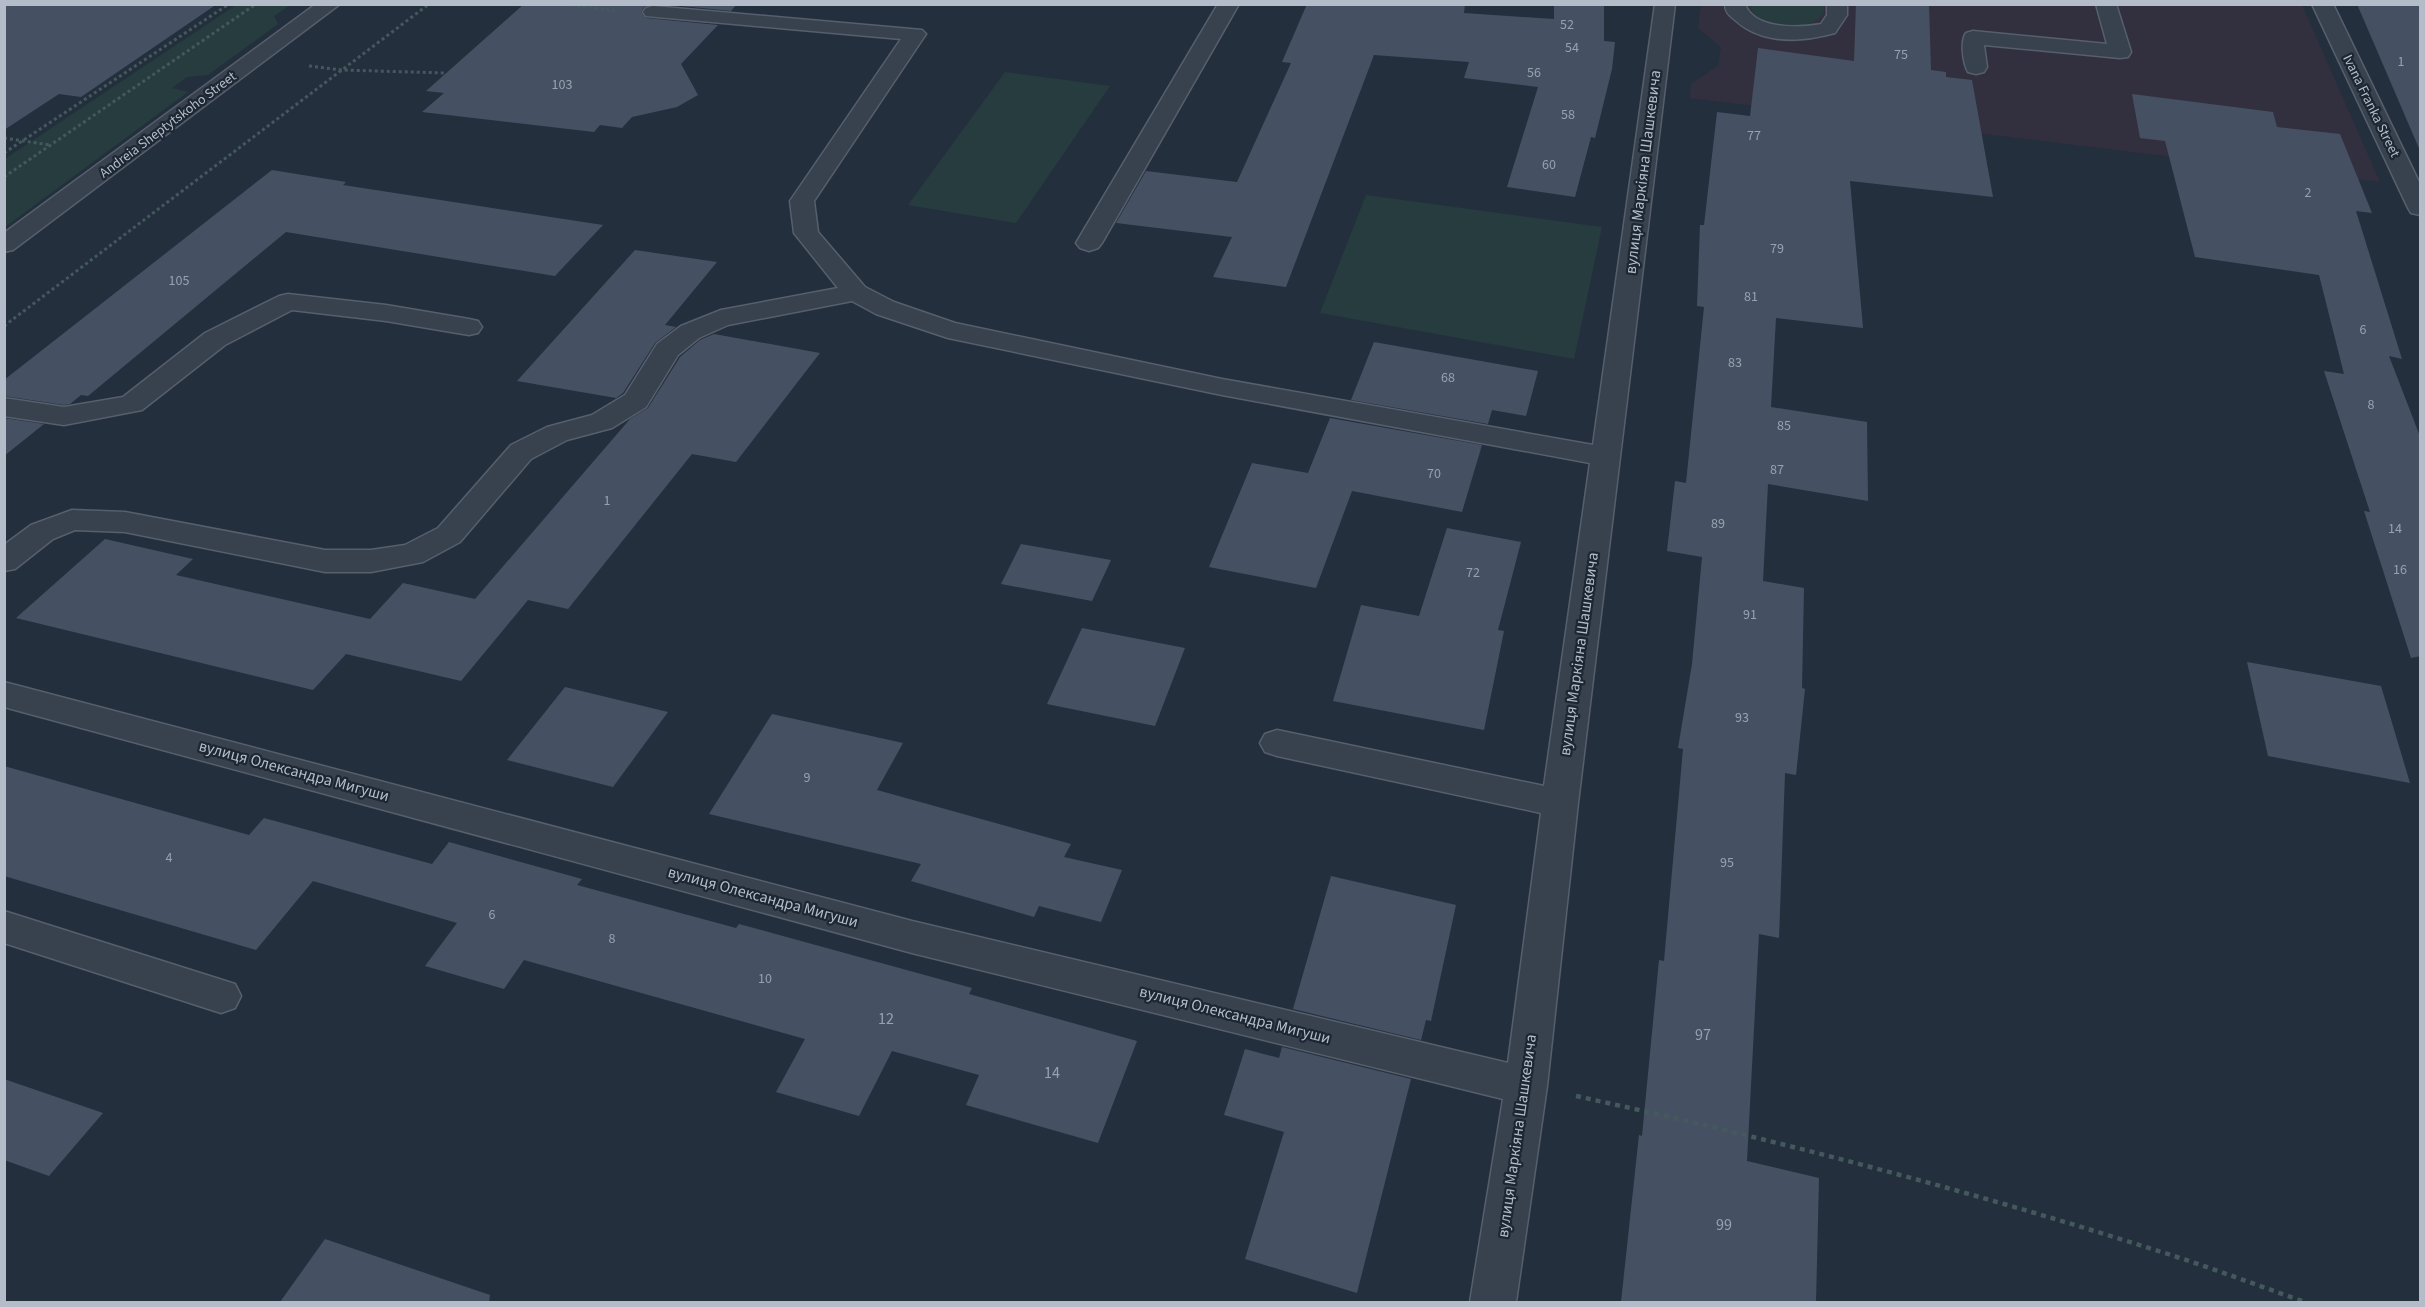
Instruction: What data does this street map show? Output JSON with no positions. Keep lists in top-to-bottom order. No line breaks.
{"streets":{"street":["Ivana Franka Street","Andreia Sheptytskoho Street","вулиця Маркіяна Шашкевича","вулиця Олександра Мигуши"]},"crossings":[["вулиця Маркіяна Шашкевича","вулиця Олександра Мигуши"]],"house_numbers":["52","54","75","1","56","103","58","77","60","2","79","105","81","6","83","68","8","85","87","70","1","89","14","16","72","91","93","9","4","95","6","8","10","12","97","14","99"]}
